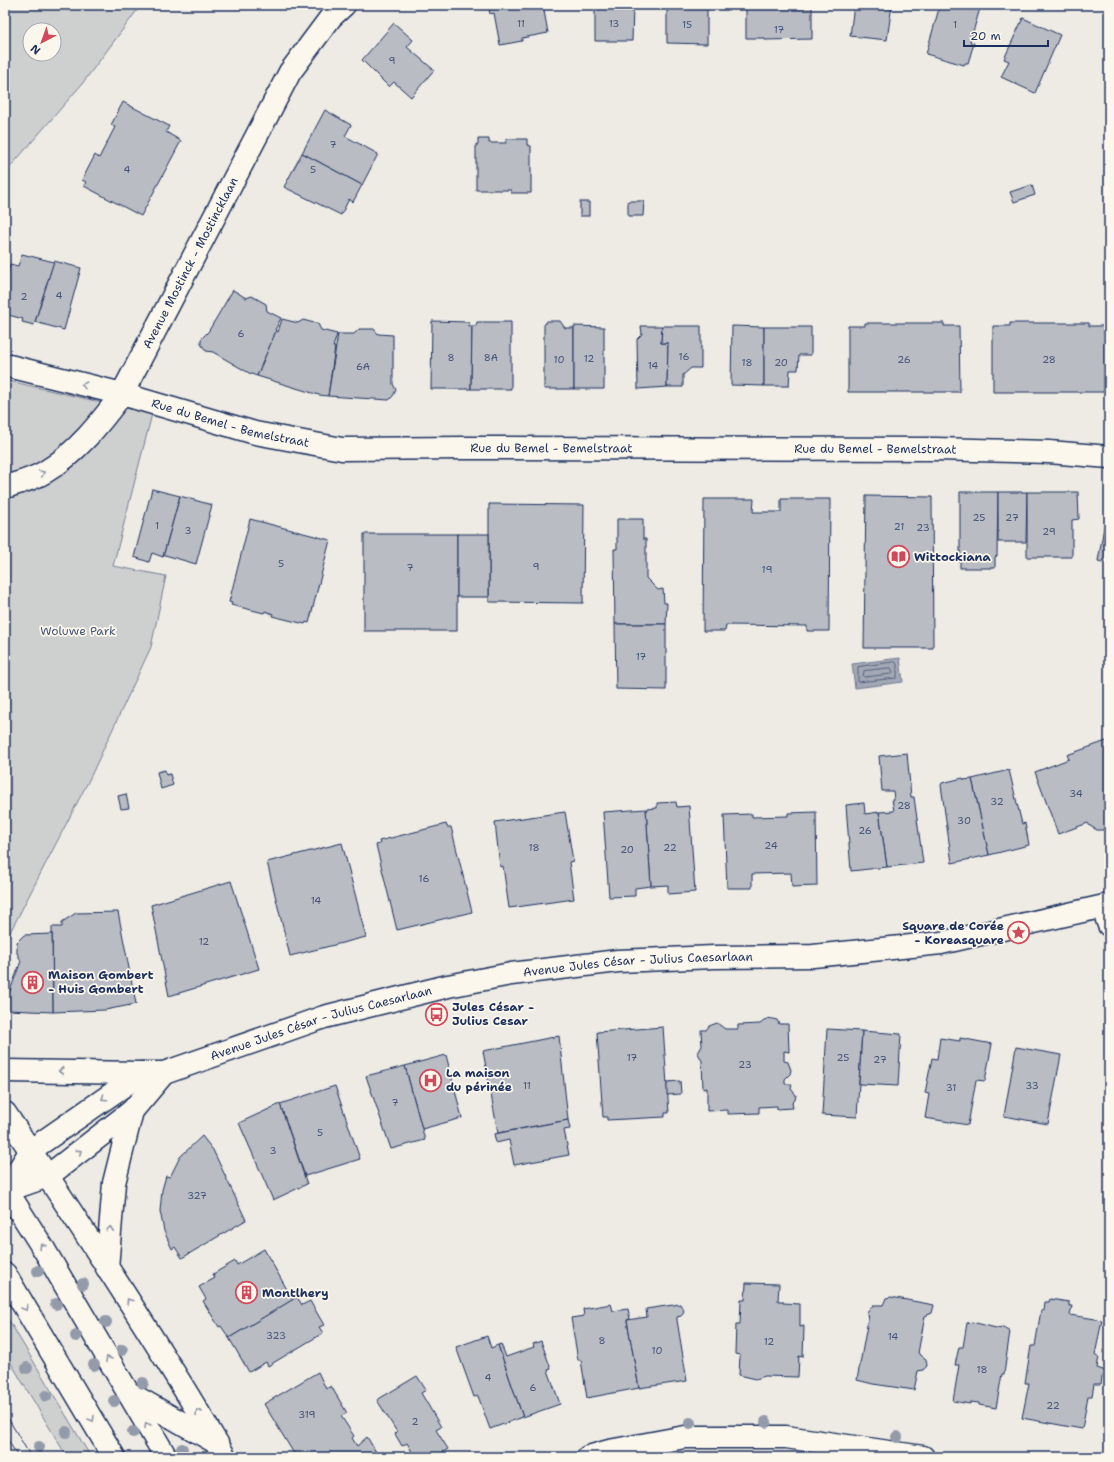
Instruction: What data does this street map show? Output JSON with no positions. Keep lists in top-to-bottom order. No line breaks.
{"streets":{"street":["Avenue Mostinck - Mostincklaan","Rue du Bemel - Bemelstraat","Avenue Jules César - Julius Caesarlaan"]},"crossings":[["Avenue Mostinck - Mostincklaan","Rue du Bemel - Bemelstraat"]],"parks":["Woluwe Park"],"places":{"library":["Wittockiana"],"place":["Square de Corée - Koreasquare"],"building":["Maison Gombert - Huis Gombert","Montlhery"],"bus stop":["Jules César - Julius Cesar"],"hospital":["La maison du périnée"]},"house_numbers":["11","13","15","1","17","9","7","4","5","4","2","6","16","8","8A","12","10","26","28","18","20","14","6A","25","27","1","21","23","3","29","5","9","7","19","17","34","32","28","30","26","24","18","22","20","16","14","12","17","25","27","23","11","33","31","7","5","3","327","323","14","8","12","10","18","4","6","22","319","2"],"scale_bar":"20 m","north":"bottom left"}
